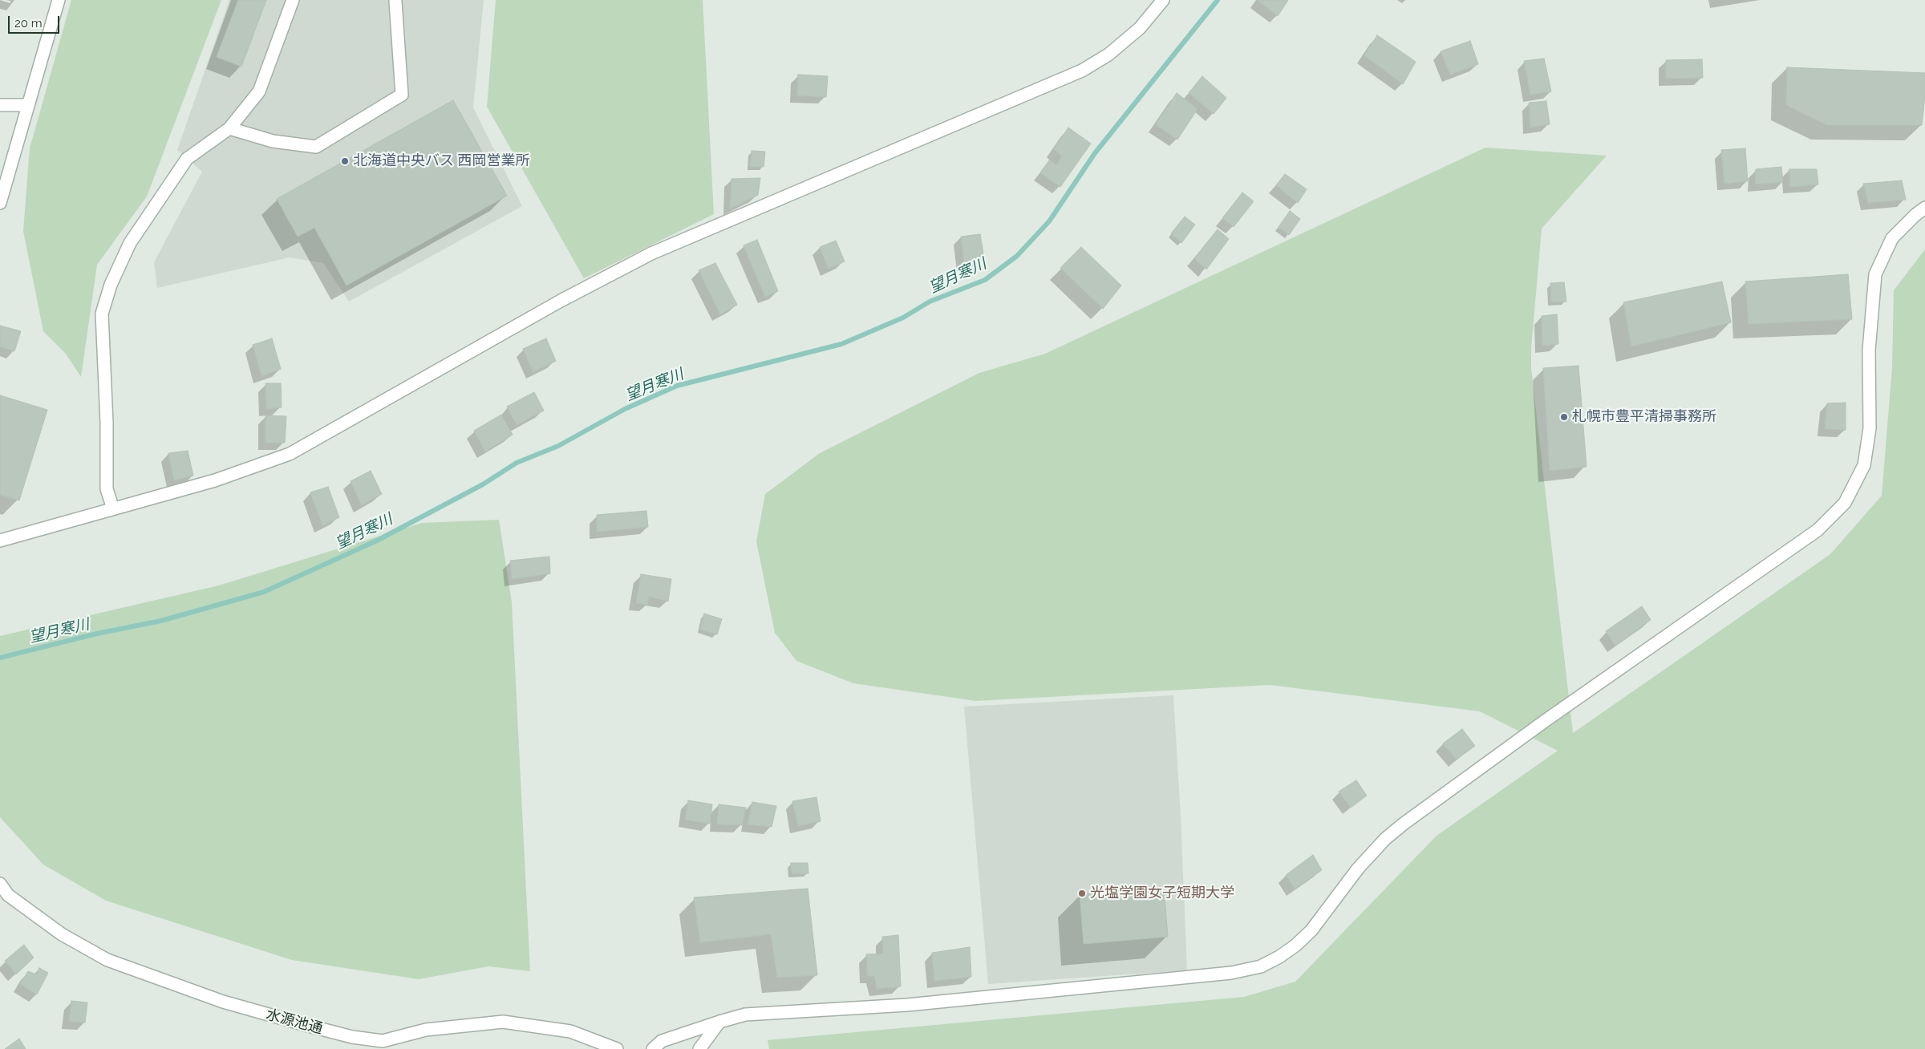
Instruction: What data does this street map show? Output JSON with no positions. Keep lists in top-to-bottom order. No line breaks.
{"streets":{"street":["水源池通"]},"water":["望月寒川"],"places":["北海道中央バス 西岡営業所","札幌市豊平清掃事務所","光塩学園女子短期大学"],"scale_bar":"20 m"}
